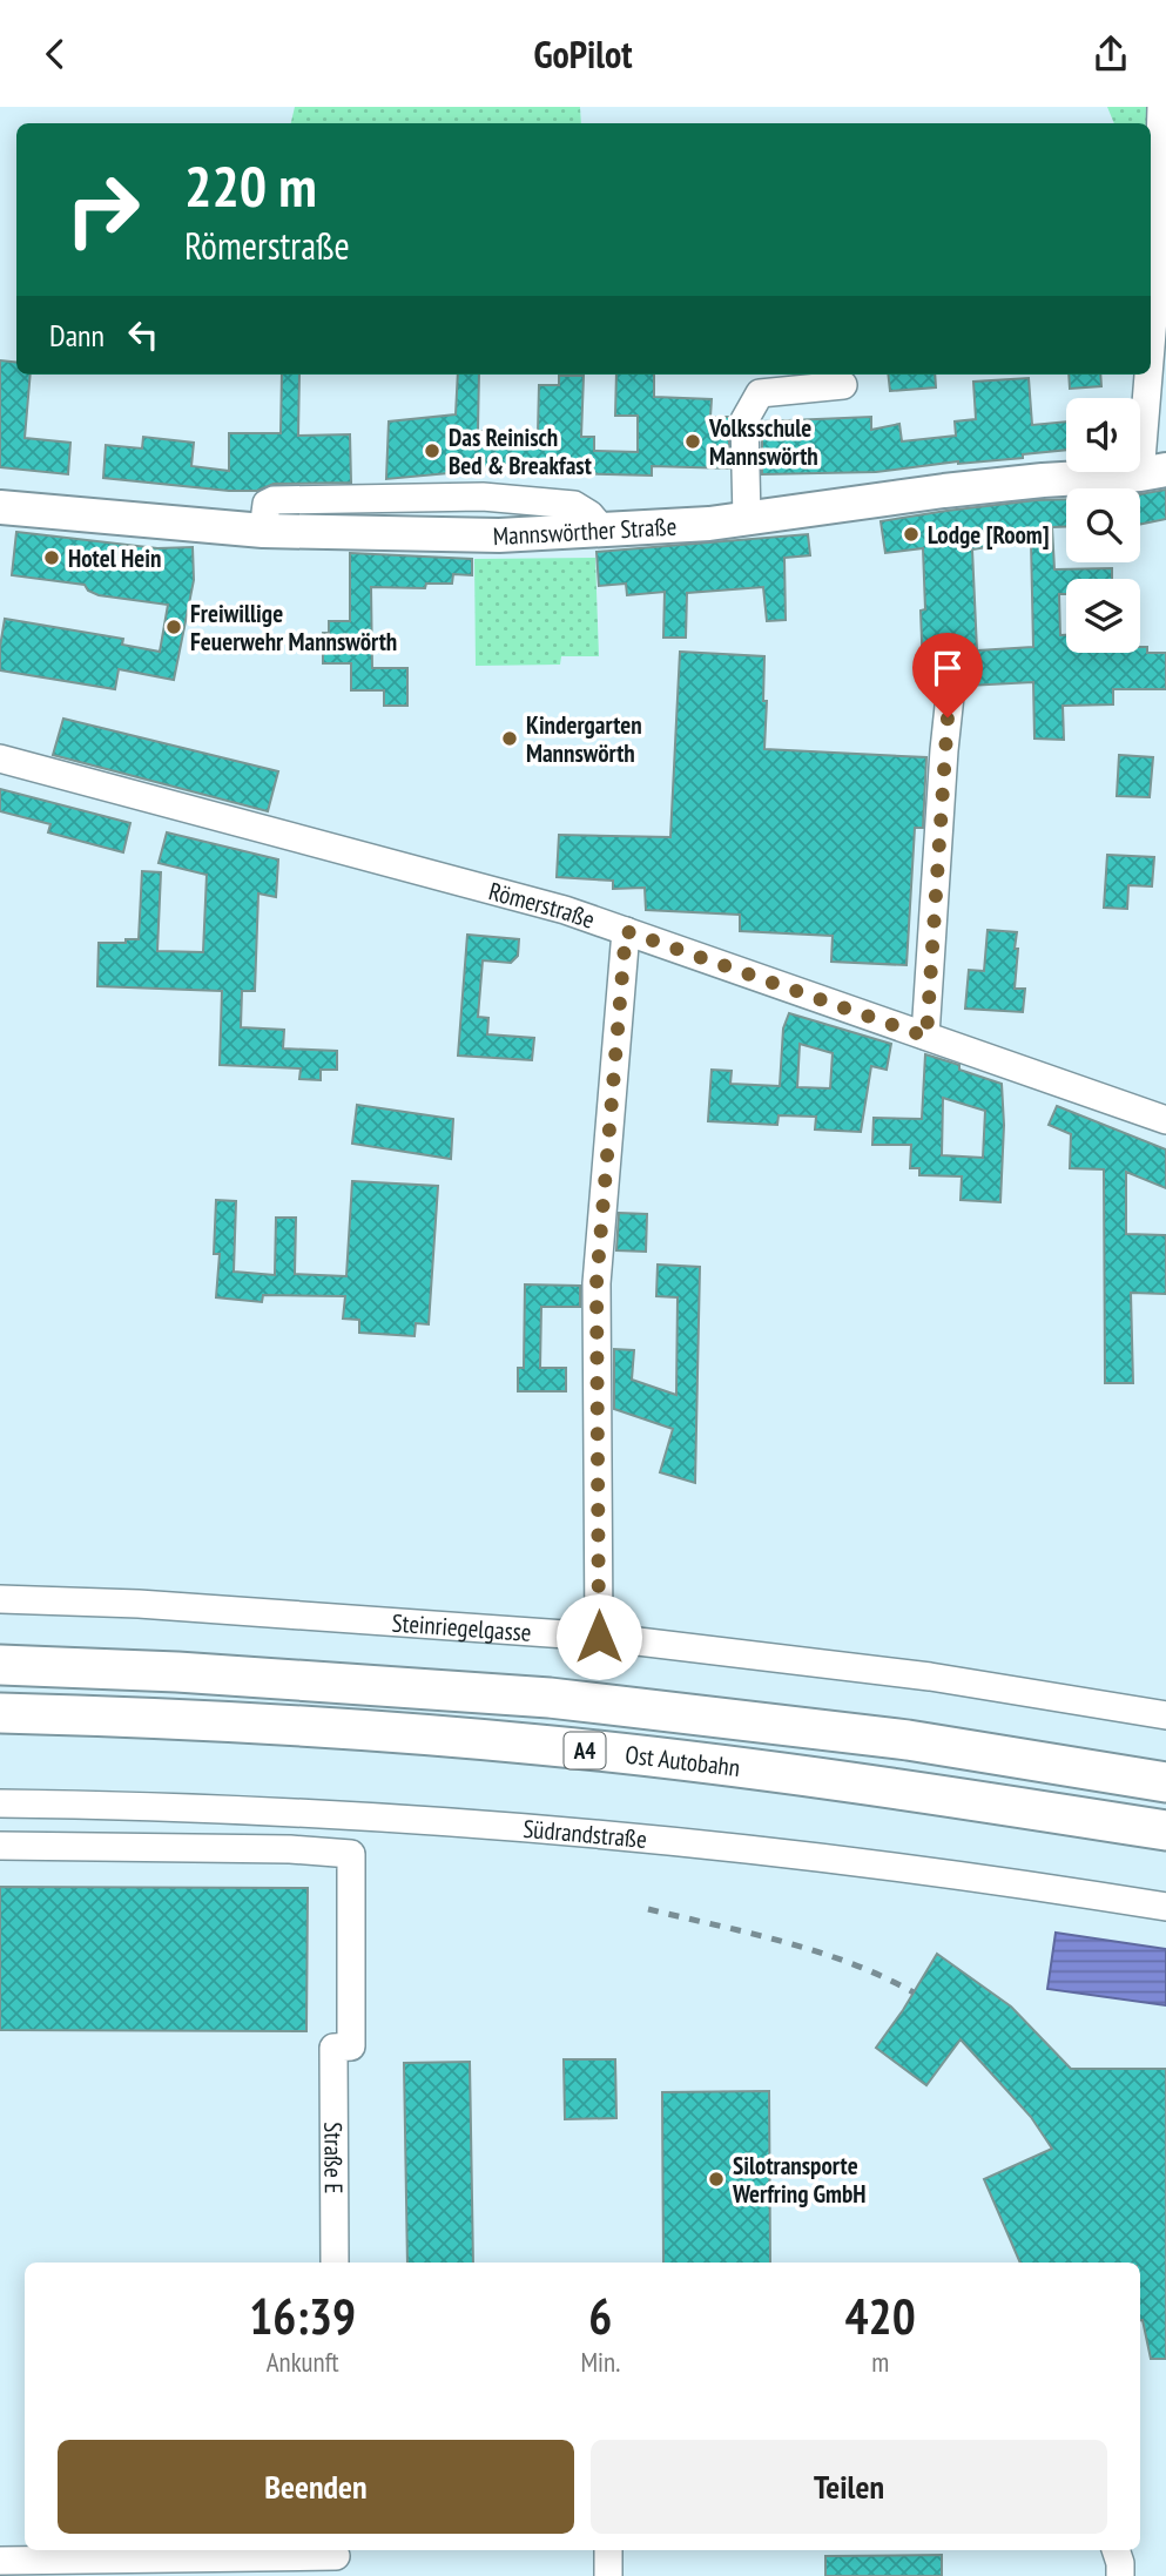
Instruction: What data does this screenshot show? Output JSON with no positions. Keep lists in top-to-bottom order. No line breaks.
{"streets":{"highway":["A4","Ost Autobahn"],"main road":["Mannswörther Straße"],"street":["Römerstraße","Steinriegelgasse","Südrandstraße","Straße E"]},"places":["Volksschule Mannswörth","Das Reinisch Bed & Breakfast","Lodge [Room]","Hotel Hein","Freiwillige Feuerwehr Mannswörth","Kindergarten Mannswörth","Silotransporte Werfring GmbH"],"page":{"header":"GoPilot","turn":["220 m","Römerstraße"],"then":"Dann","eta":["16:39","Ankunft","6","Min.","420","m"],"buttons":["Beenden","Teilen"]}}
